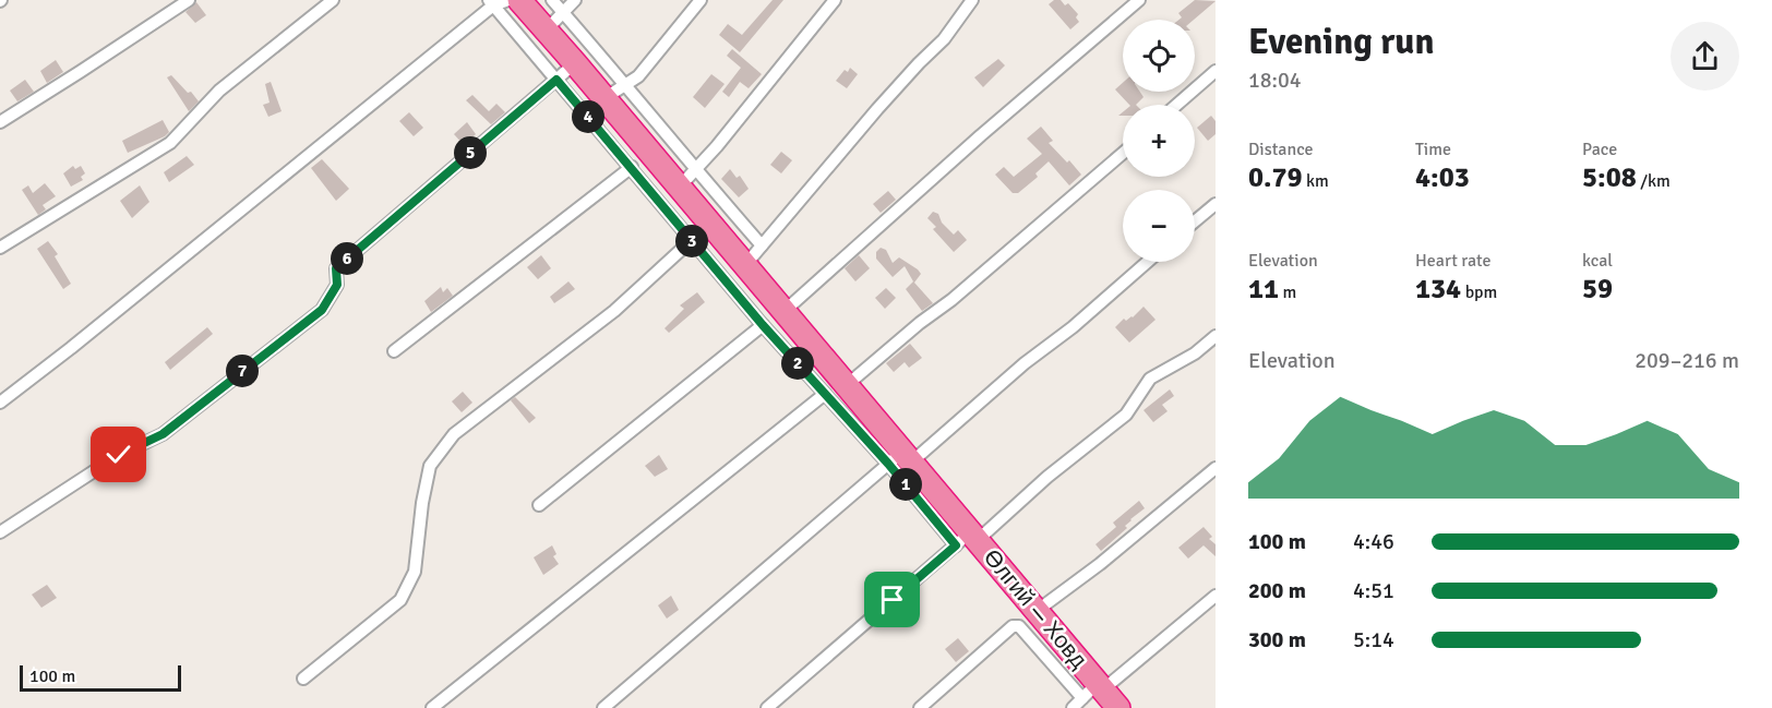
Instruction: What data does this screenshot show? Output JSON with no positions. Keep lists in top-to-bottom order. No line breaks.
{"streets":{"highway":["Өлгий — Ховд"]},"scale_bar":"100 m","page":{"heading":["Evening run","18:04"],"map_buttons":["+","−"],"pins":["4","5","3","6","2","7","1"],"stats":[["Distance","0.79 km"],["Time","4:03"],["Pace","5:08 /km"],["Elevation","11 m"],["Heart rate","134 bpm"],["kcal","59"]],"chart":["Elevation","209–216 m"],"list":[{"name":"100 m","note":"4:46"},{"name":"200 m","note":"4:51"},{"name":"300 m","note":"5:14"}],"scale":"100 m"}}
